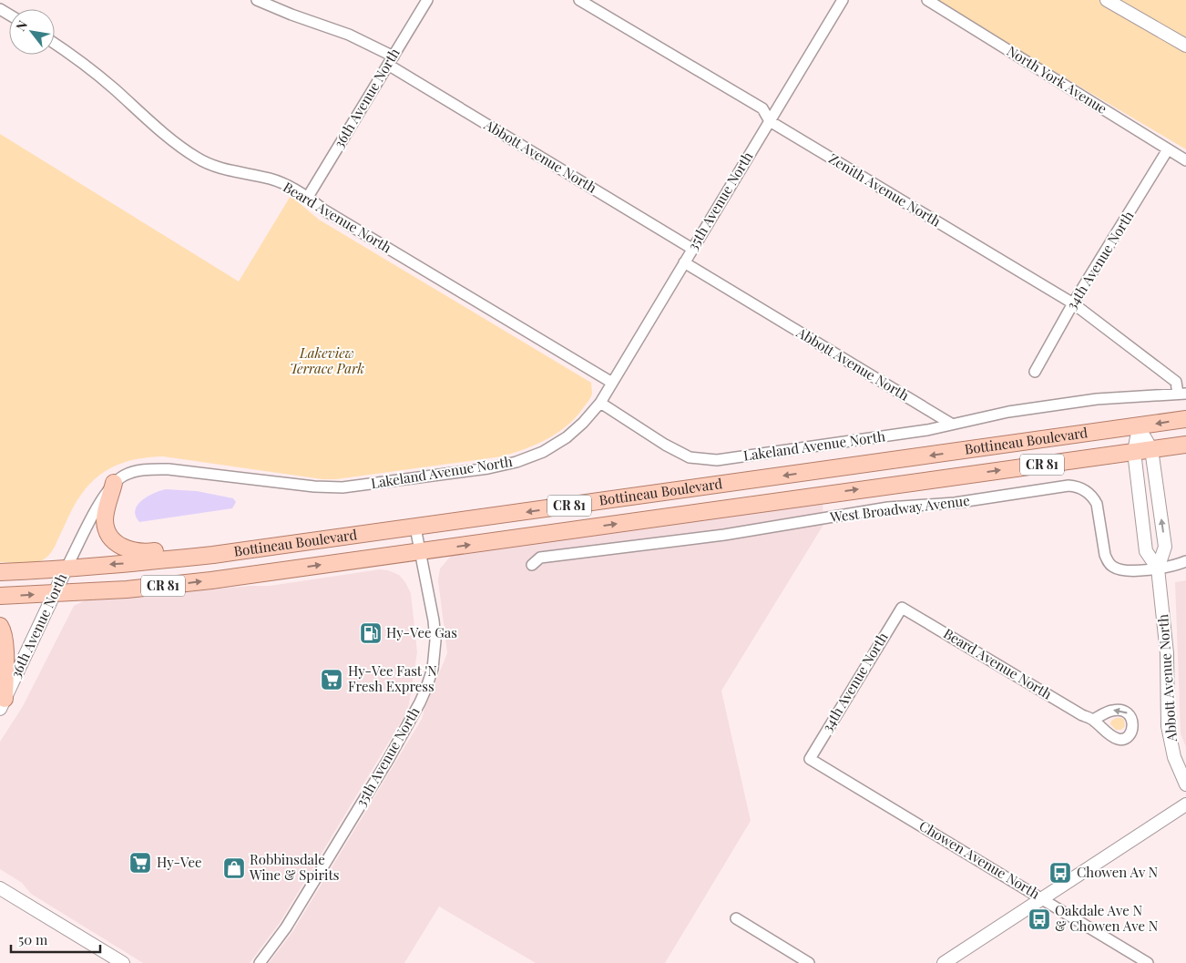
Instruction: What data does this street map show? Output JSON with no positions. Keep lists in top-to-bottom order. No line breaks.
{"streets":{"main road":["Bottineau Boulevard","CR 81"],"street":["North York Avenue","36th Avenue North","Abbott Avenue North","Zenith Avenue North","35th Avenue North","Beard Avenue North","34th Avenue North","Lakeland Avenue North","West Broadway Avenue","Chowen Avenue North"]},"crossings":[["North York Avenue","34th Avenue North"],["36th Avenue North","Abbott Avenue North"],["36th Avenue North","Beard Avenue North"],["36th Avenue North","Bottineau Boulevard"],["36th Avenue North","Lakeland Avenue North"],["Abbott Avenue North","35th Avenue North"],["Abbott Avenue North","Bottineau Boulevard"],["Abbott Avenue North","Lakeland Avenue North"],["Abbott Avenue North","West Broadway Avenue"],["Zenith Avenue North","35th Avenue North"],["Zenith Avenue North","34th Avenue North"],["Zenith Avenue North","Lakeland Avenue North"],["35th Avenue North","Beard Avenue North"],["35th Avenue North","Bottineau Boulevard"],["35th Avenue North","Lakeland Avenue North"],["Beard Avenue North","34th Avenue North"],["34th Avenue North","Chowen Avenue North"],["Bottineau Boulevard","Lakeland Avenue North"]],"parks":["Lakeview Terrace Park"],"places":{"fuel station":["Hy-Vee Gas"],"supermarket":["Hy-Vee Fast 'N Fresh Express","Hy-Vee"],"shop":["Robbinsdale Wine & Spirits"],"bus stop":["Chowen Av N","Oakdale Ave N & Chowen Ave N"]},"scale_bar":"50 m","north":"top left"}
